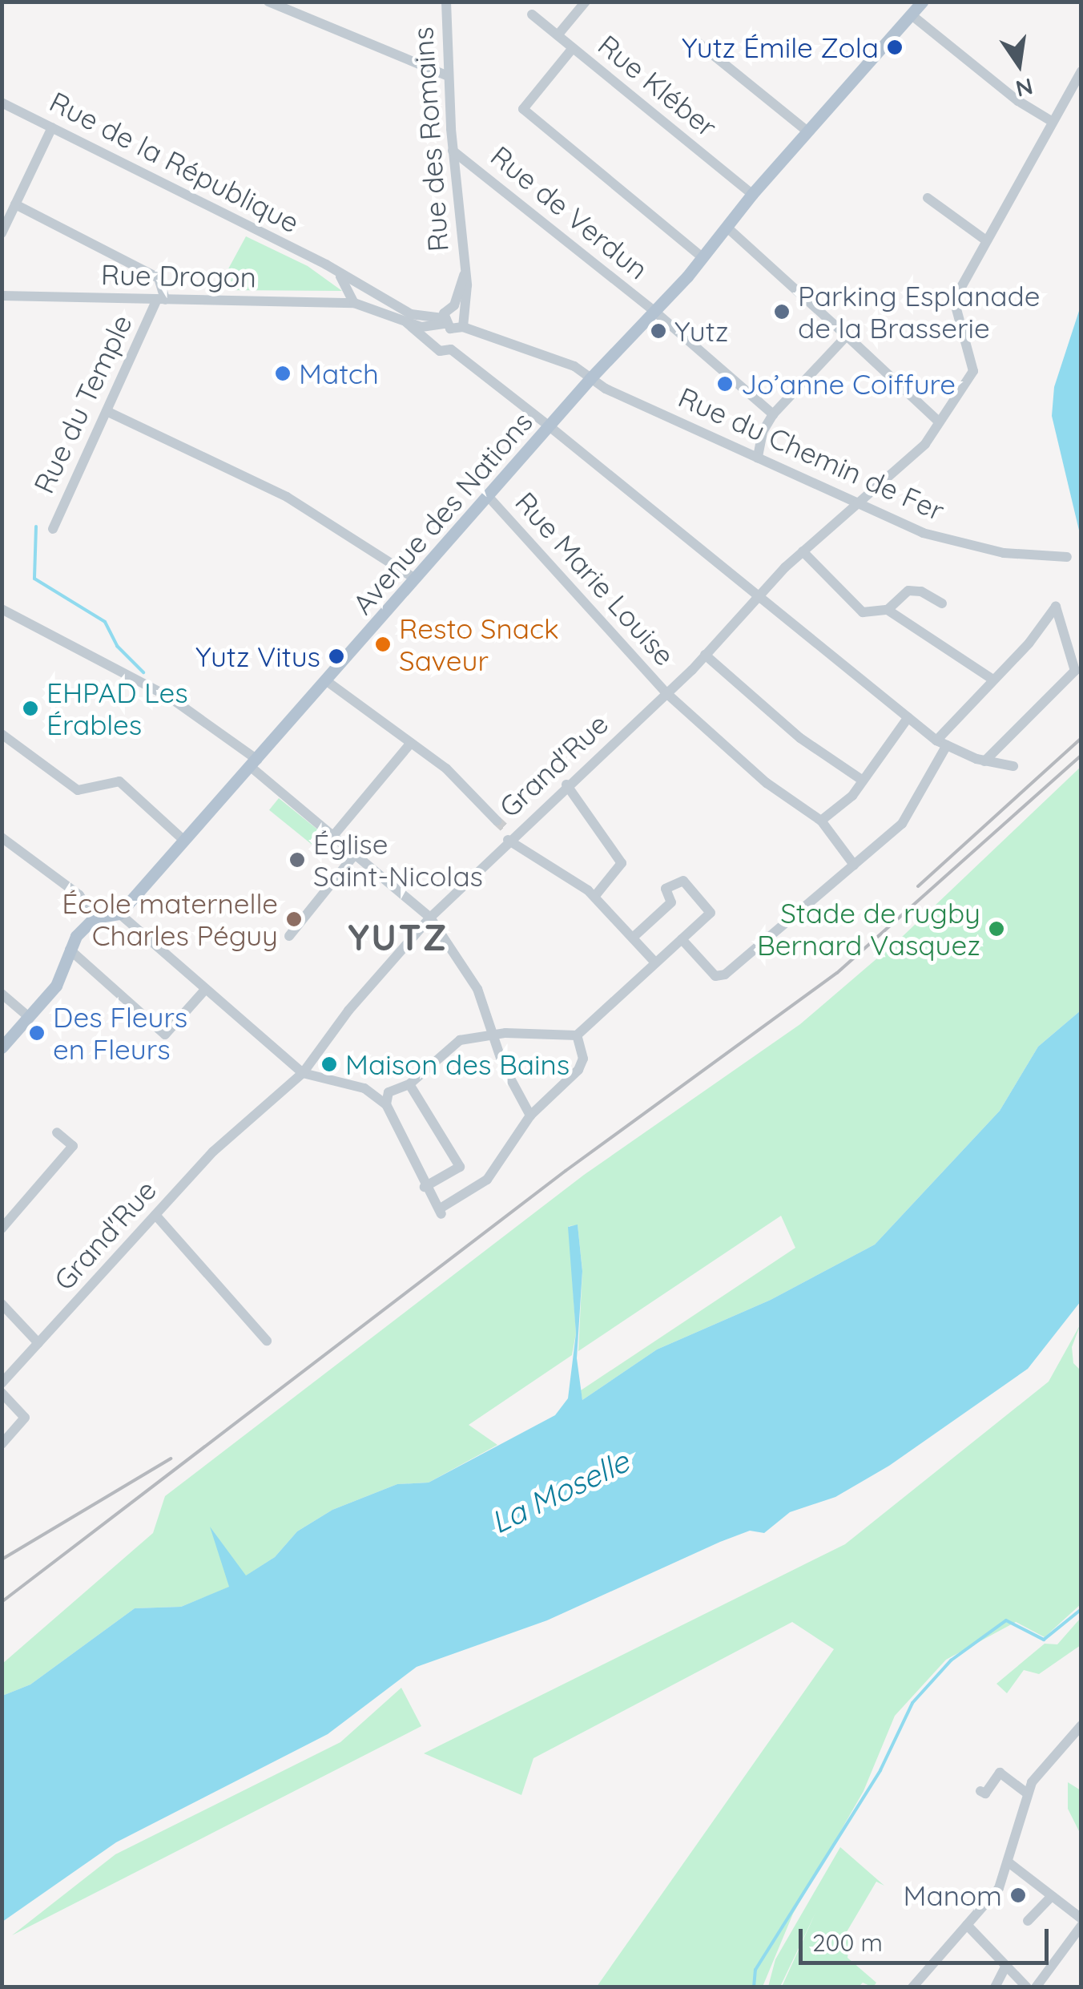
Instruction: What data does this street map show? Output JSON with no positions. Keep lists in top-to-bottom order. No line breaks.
{"streets":{"main road":["Avenue des Nations"],"street":["Rue Kléber","Rue des Romains","Rue de la République","Rue de Verdun","Rue Drogon","Rue du Temple","Rue du Chemin de Fer","Rue Marie Louise","Grand'Rue"]},"crossings":[["Rue Kléber","Avenue des Nations"],["Rue des Romains","Rue de la République"],["Rue des Romains","Rue de Verdun"],["Rue de la République","Rue Drogon"],["Rue de la République","Avenue des Nations"],["Rue de la République","Grand'Rue"],["Rue de Verdun","Avenue des Nations"],["Rue Drogon","Rue du Temple"],["Rue du Chemin de Fer","Avenue des Nations"],["Rue du Chemin de Fer","Grand'Rue"],["Avenue des Nations","Rue Marie Louise"],["Rue Marie Louise","Grand'Rue"]],"districts":["YUTZ"],"water":["La Moselle"],"places":["Yutz Émile Zola","Parking Esplanade de la Brasserie","Yutz","Match","Jo’anne Coiffure","Resto Snack Saveur","Yutz Vitus","EHPAD Les Érables","Église Saint-Nicolas","École maternelle Charles Péguy","Stade de rugby Bernard Vasquez","Des Fleurs en Fleurs","Maison des Bains","Manom"],"scale_bar":"200 m","north":"bottom"}
